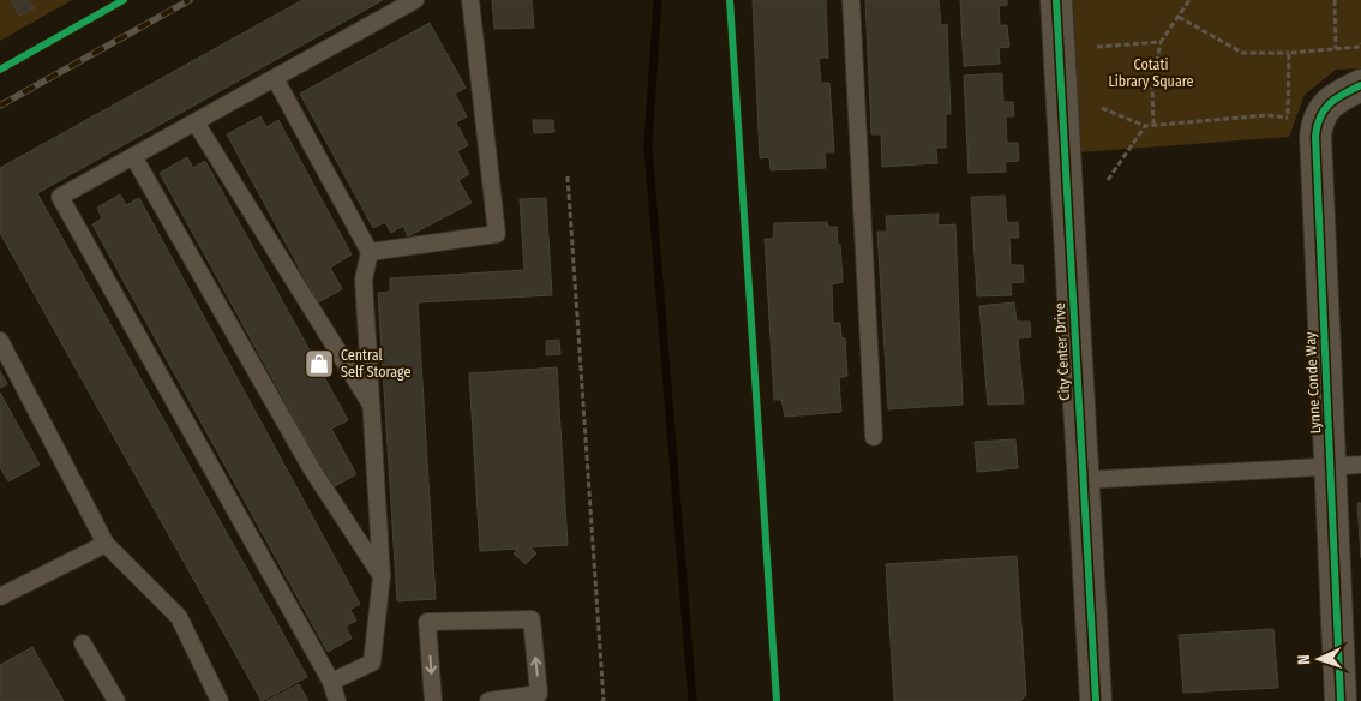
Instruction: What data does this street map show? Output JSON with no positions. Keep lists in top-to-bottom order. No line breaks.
{"streets":{"street":["City Center Drive","Lynne Conde Way"]},"parks":["Cotati Library Square"],"places":{"shop":["Central Self Storage"]},"north":"left"}
